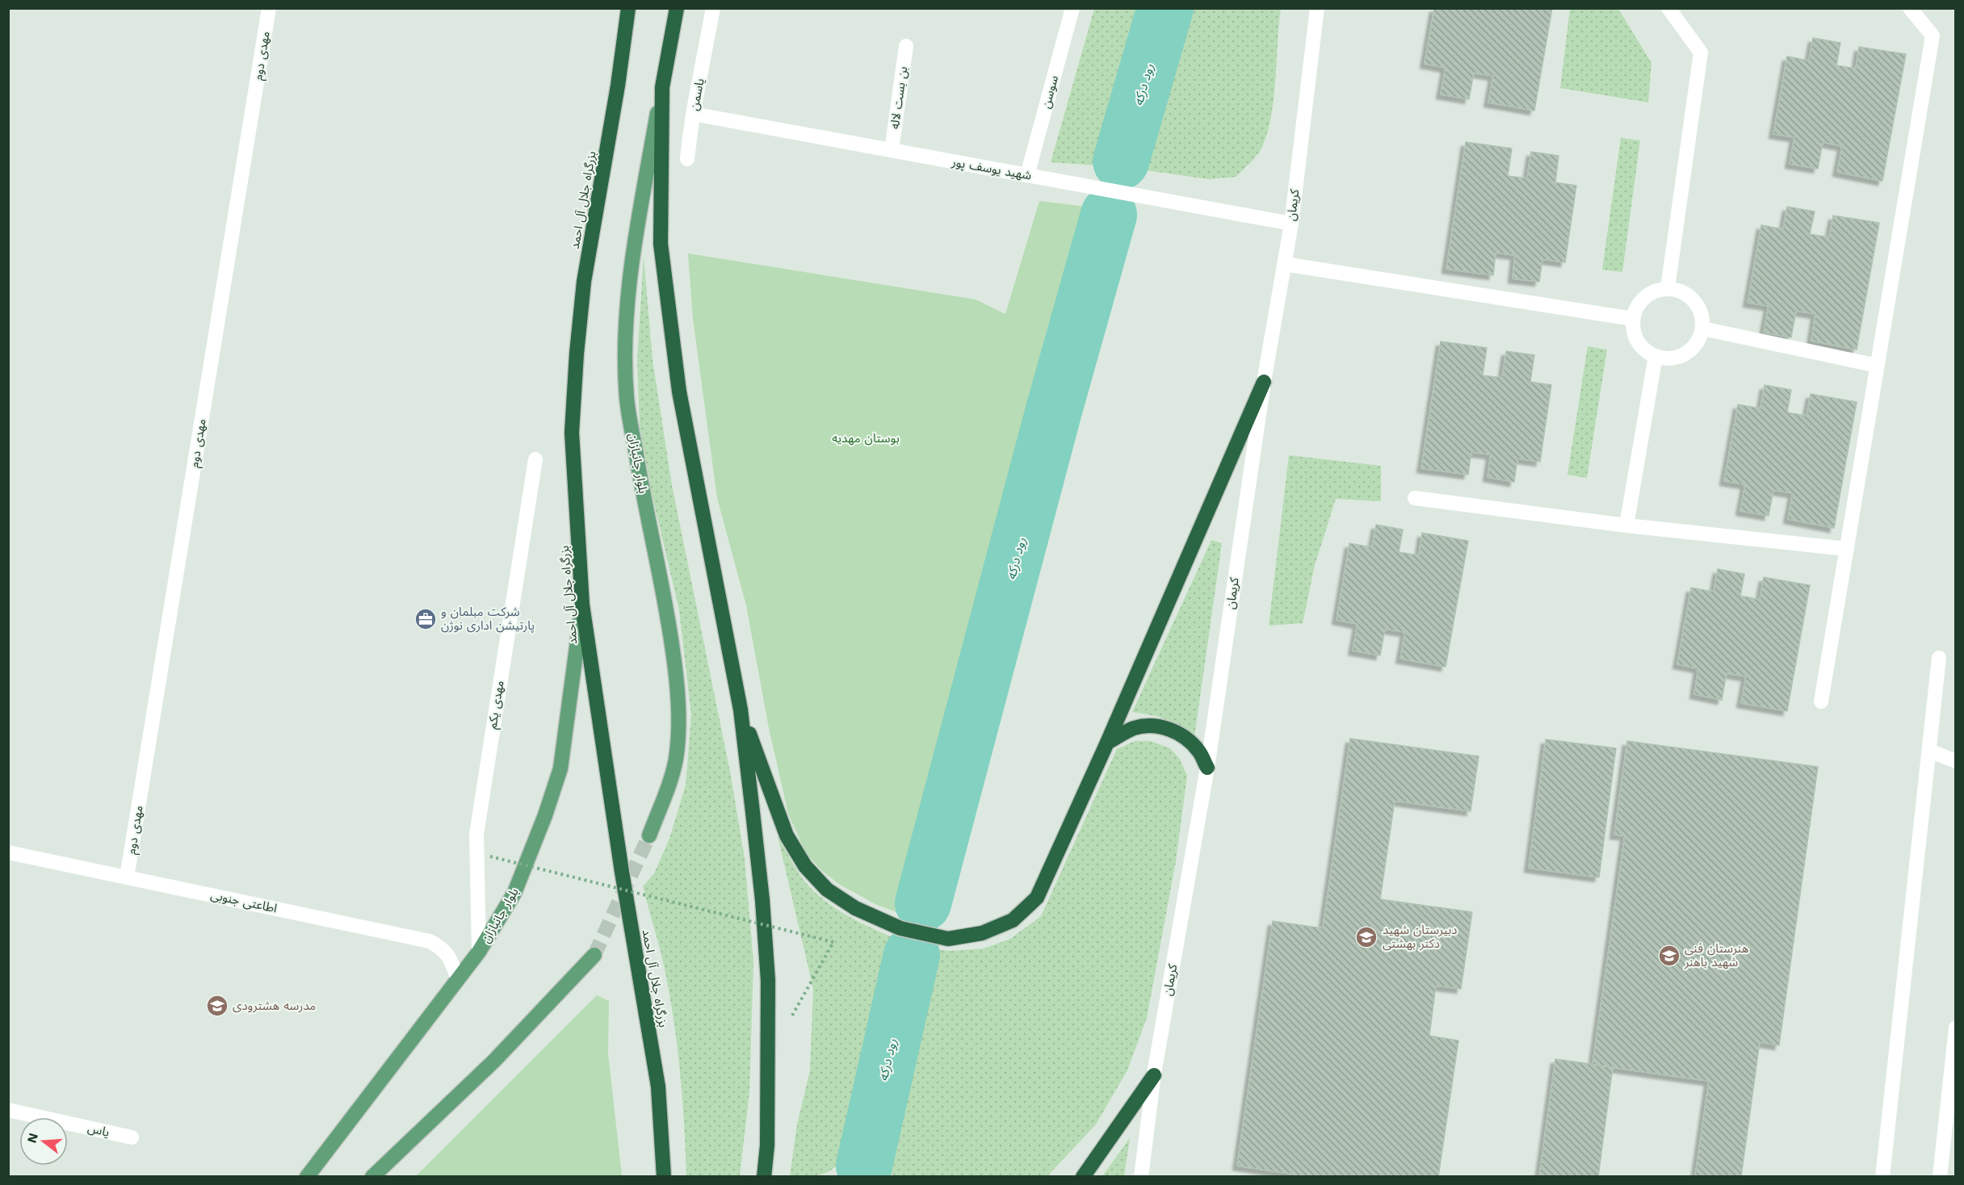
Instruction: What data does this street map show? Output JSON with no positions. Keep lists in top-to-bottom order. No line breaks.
{"streets":{"highway":["بزرگراه جلال آل احمد"],"main road":["بلوار جانبازان"],"street":["مهدی دوم","سوسن","یاسمن","بن بست لاله","شهید یوسف پور","کریمان","مهدی یکم","اطاعتی جنوبی","یاس"]},"crossings":[["مهدی دوم","اطاعتی جنوبی"],["سوسن","شهید یوسف پور"],["یاسمن","شهید یوسف پور"],["بن بست لاله","شهید یوسف پور"],["شهید یوسف پور","کریمان"],["بزرگراه جلال آل احمد","بلوار جانبازان"],["بلوار جانبازان","مهدی یکم"],["بلوار جانبازان","اطاعتی جنوبی"]],"water":["رود درکه"],"parks":["بوستان مهدیه"],"places":{"office":["شرکت مبلمان و پارتیشن اداری نوژن"],"school or university":["دبیرستان شهید دکتر بهشتی","هنرستان فنی شهید باهنر","مدرسه هشترودی"]},"north":"left"}
